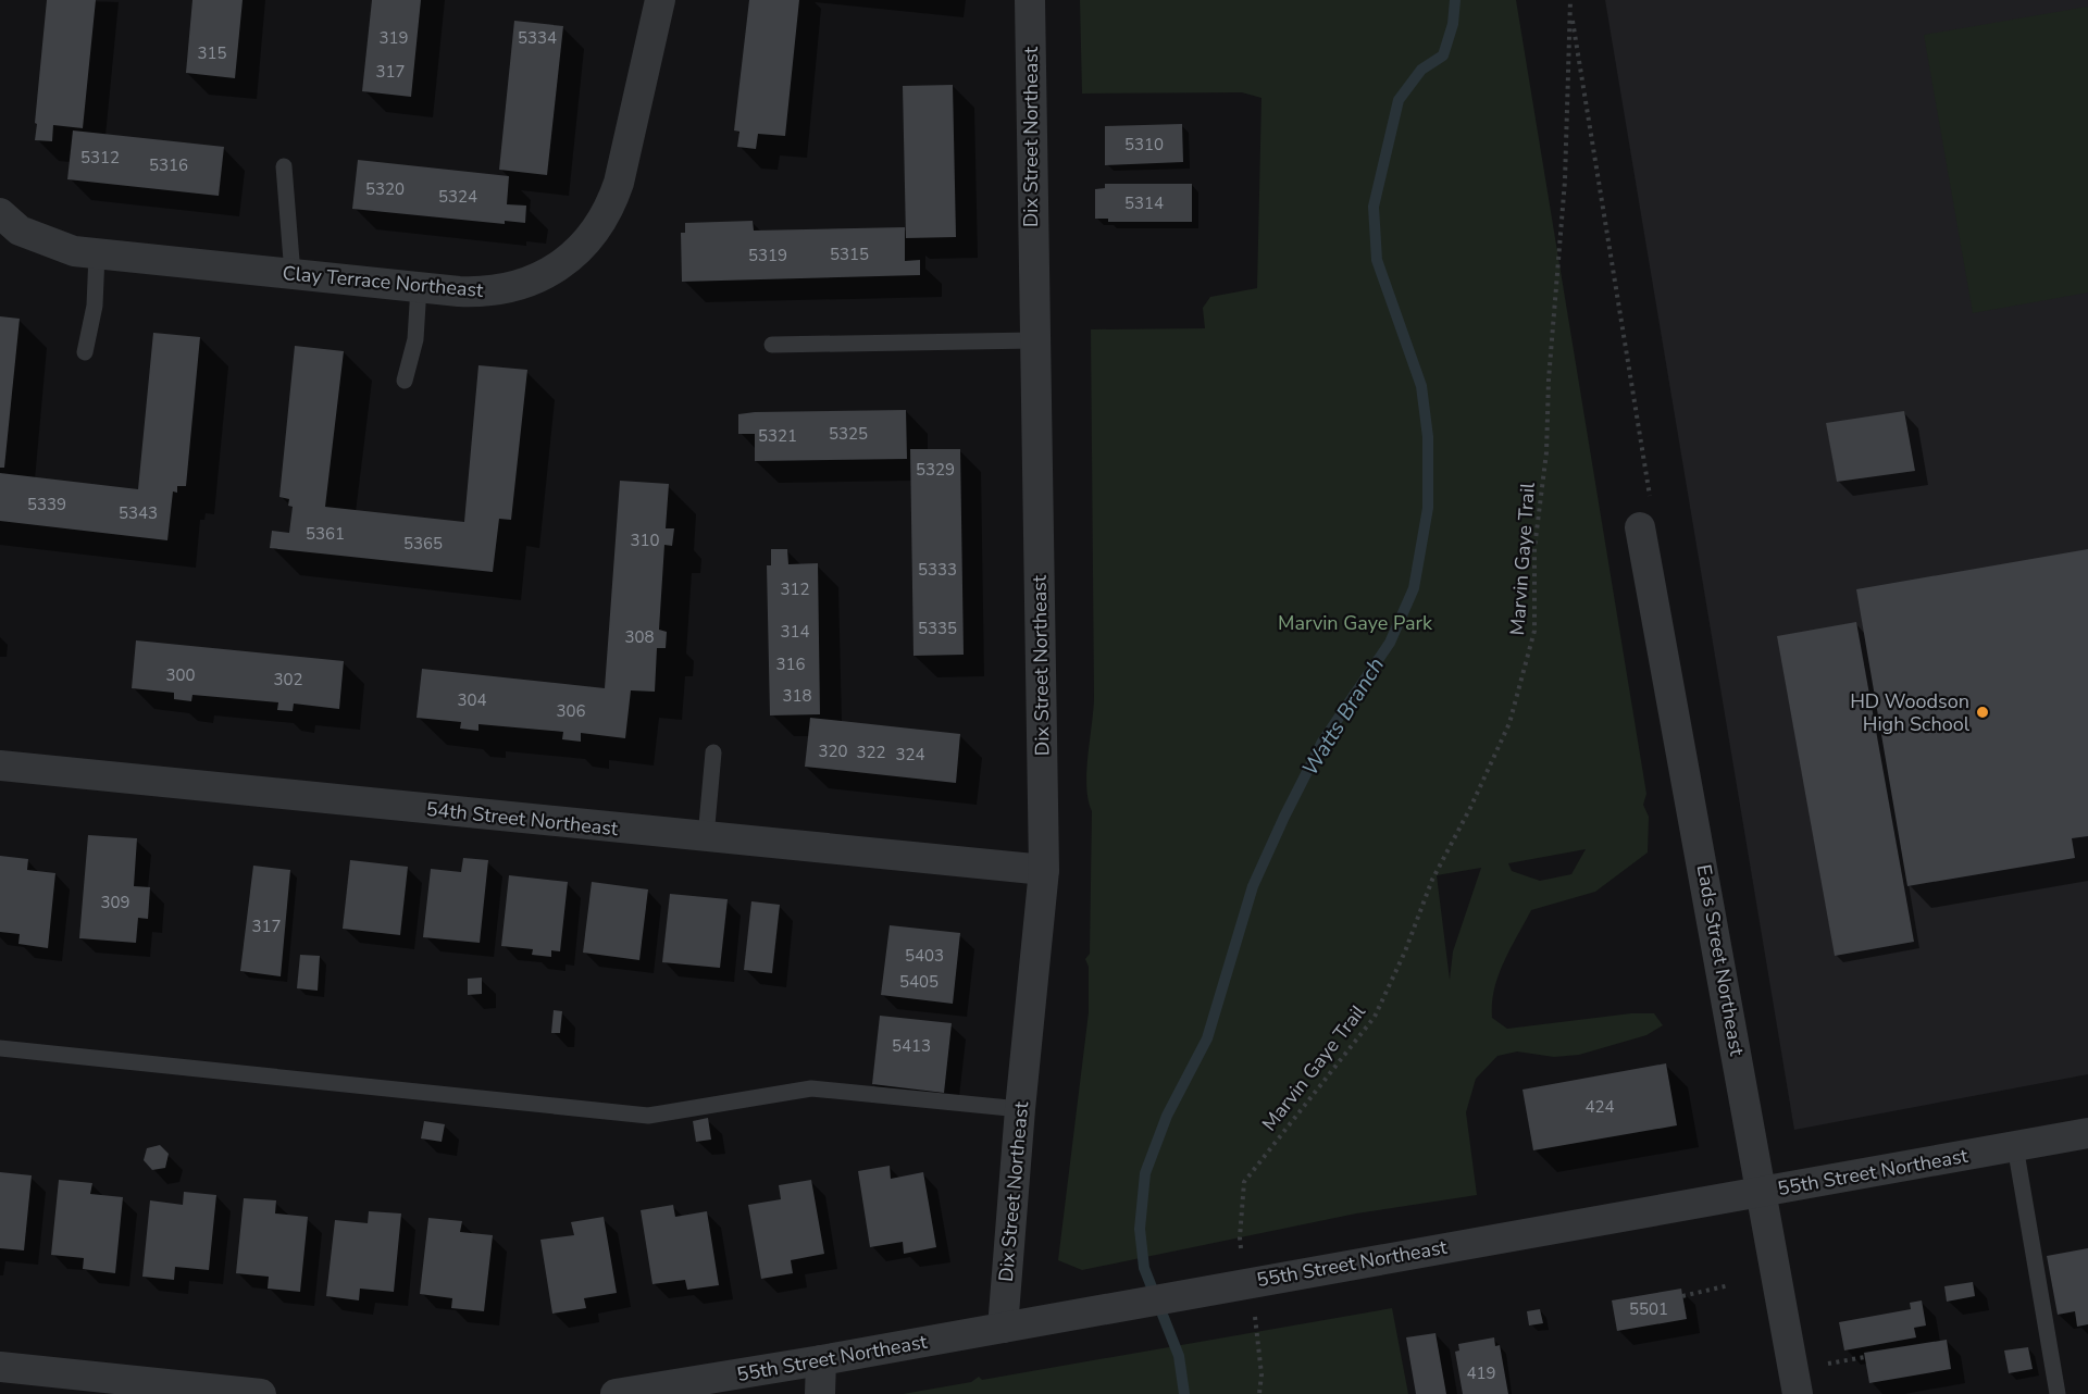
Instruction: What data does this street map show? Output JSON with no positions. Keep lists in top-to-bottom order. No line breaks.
{"streets":{"street":["Dix Street Northeast","Clay Terrace Northeast","54th Street Northeast","Eads Street Northeast","55th Street Northeast"],"path":["Marvin Gaye Trail"]},"crossings":[["Dix Street Northeast","54th Street Northeast"],["Dix Street Northeast","55th Street Northeast"],["Eads Street Northeast","55th Street Northeast"]],"water":["Watts Branch"],"parks":["Marvin Gaye Park"],"places":["HD Woodson High School"],"house_numbers":["319","5334","315","317","5310","5312","5316","5320","5324","5314","5315","5319","5325","5321","5329","5339","5343","5361","310","5365","5333","312","5335","314","308","316","300","302","318","304","306","320","322","324","309","317","5403","5405","5413","424","5501","419"]}
